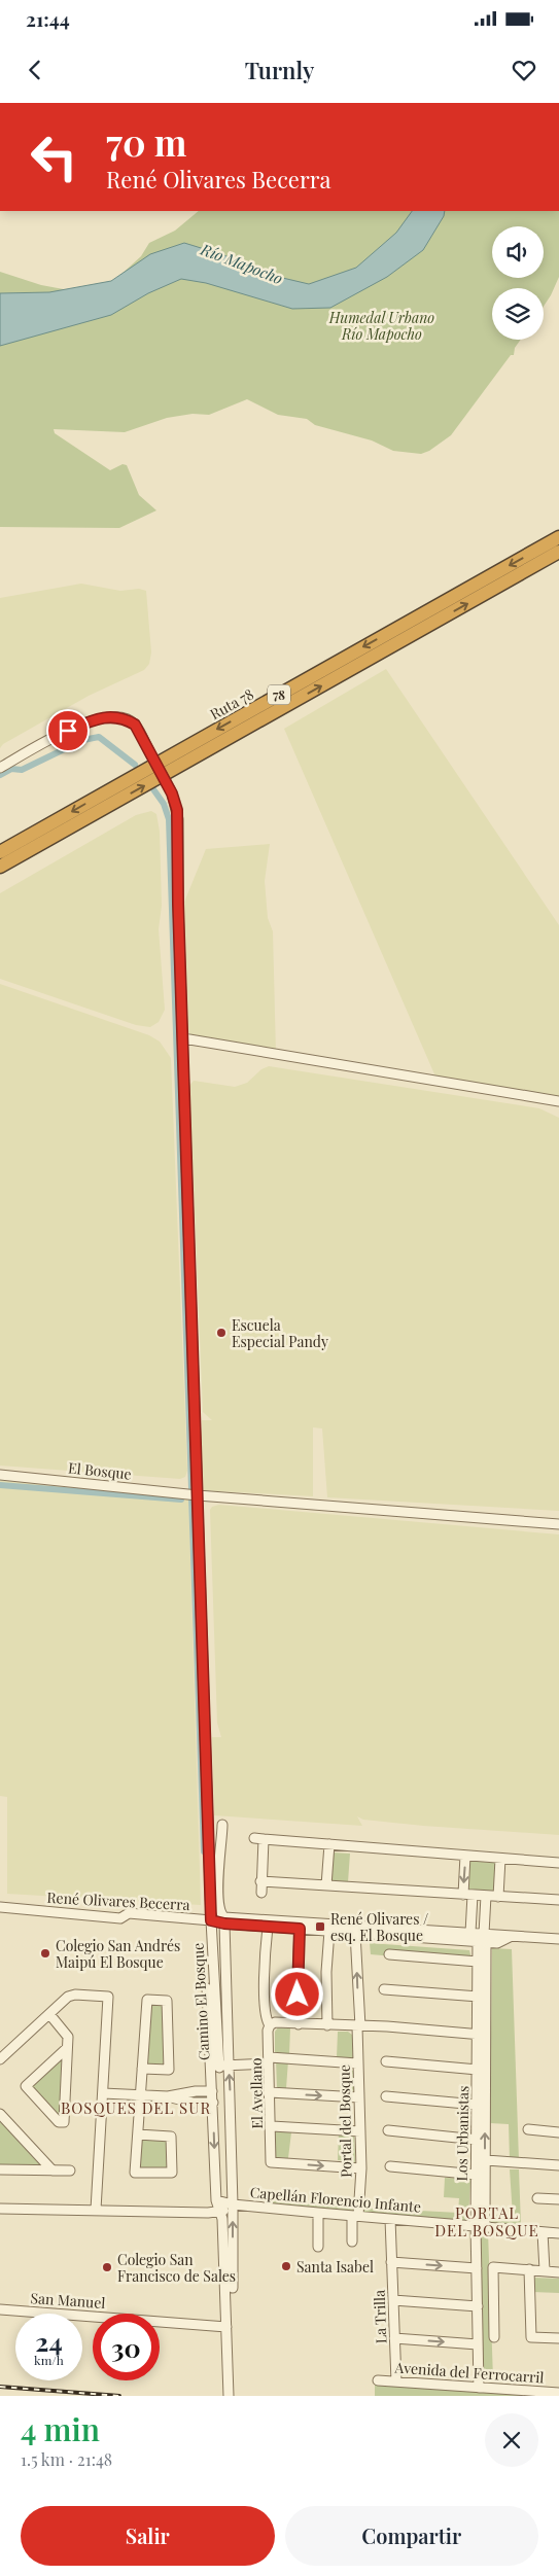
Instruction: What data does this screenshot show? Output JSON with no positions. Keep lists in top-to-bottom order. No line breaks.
{"streets":{"highway":["78","Ruta 78"],"street":["El Bosque","René Olivares Becerra","Camino El Bosque","El Avellano","Portal del Bosque","Los Urbanistas","Capellán Florencio Infante","San Manuel","La Trilla","Avenida del Ferrocarril"]},"crossings":[["El Bosque","Camino El Bosque"],["René Olivares Becerra","Camino El Bosque"],["René Olivares Becerra","El Avellano"],["René Olivares Becerra","Portal del Bosque"],["René Olivares Becerra","Los Urbanistas"],["Camino El Bosque","Capellán Florencio Infante"],["Camino El Bosque","San Manuel"],["El Avellano","Portal del Bosque"],["Portal del Bosque","Capellán Florencio Infante"],["Los Urbanistas","Capellán Florencio Infante"],["Los Urbanistas","Avenida del Ferrocarril"],["Capellán Florencio Infante","La Trilla"],["La Trilla","Avenida del Ferrocarril"]],"districts":["BOSQUES DEL SUR","PORTAL DEL BOSQUE"],"water":["Río Mapocho"],"parks":["Humedal Urbano Río Mapocho"],"places":{"other":["Escuela Especial Pandy","Colegio San Andrés Maipú El Bosque","Santa Isabel","Colegio San Francisco de Sales"],"transit":["René Olivares / esq. El Bosque"]},"page":{"status":"21:44","header":"Turnly","turn":["70 m","René Olivares Becerra"],"speed":"24 km/h","limit":"30","heading":["4 min","1.5 km · 21:48"],"buttons":["Salir","Compartir"]}}
